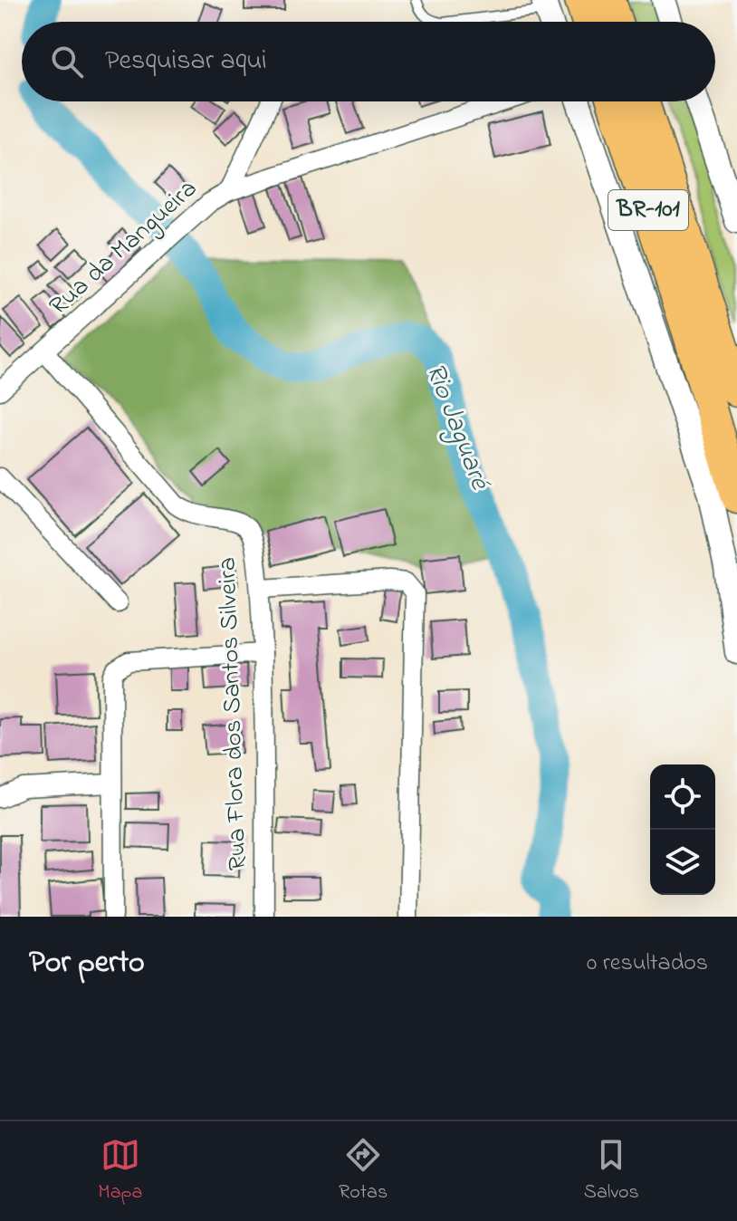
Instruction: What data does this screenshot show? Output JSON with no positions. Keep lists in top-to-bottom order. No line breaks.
{"streets":{"highway":["BR-101"],"street":["Rua da Mangueira","Rua Flora dos Santos Silveira"]},"crossings":[["Rua da Mangueira","Rua Flora dos Santos Silveira"]],"water":["Rio Jaguaré"],"page":{"search":"Pesquisar aqui","heading":["Por perto","0 resultados"],"nav":["Mapa","Rotas","Salvos"]}}
